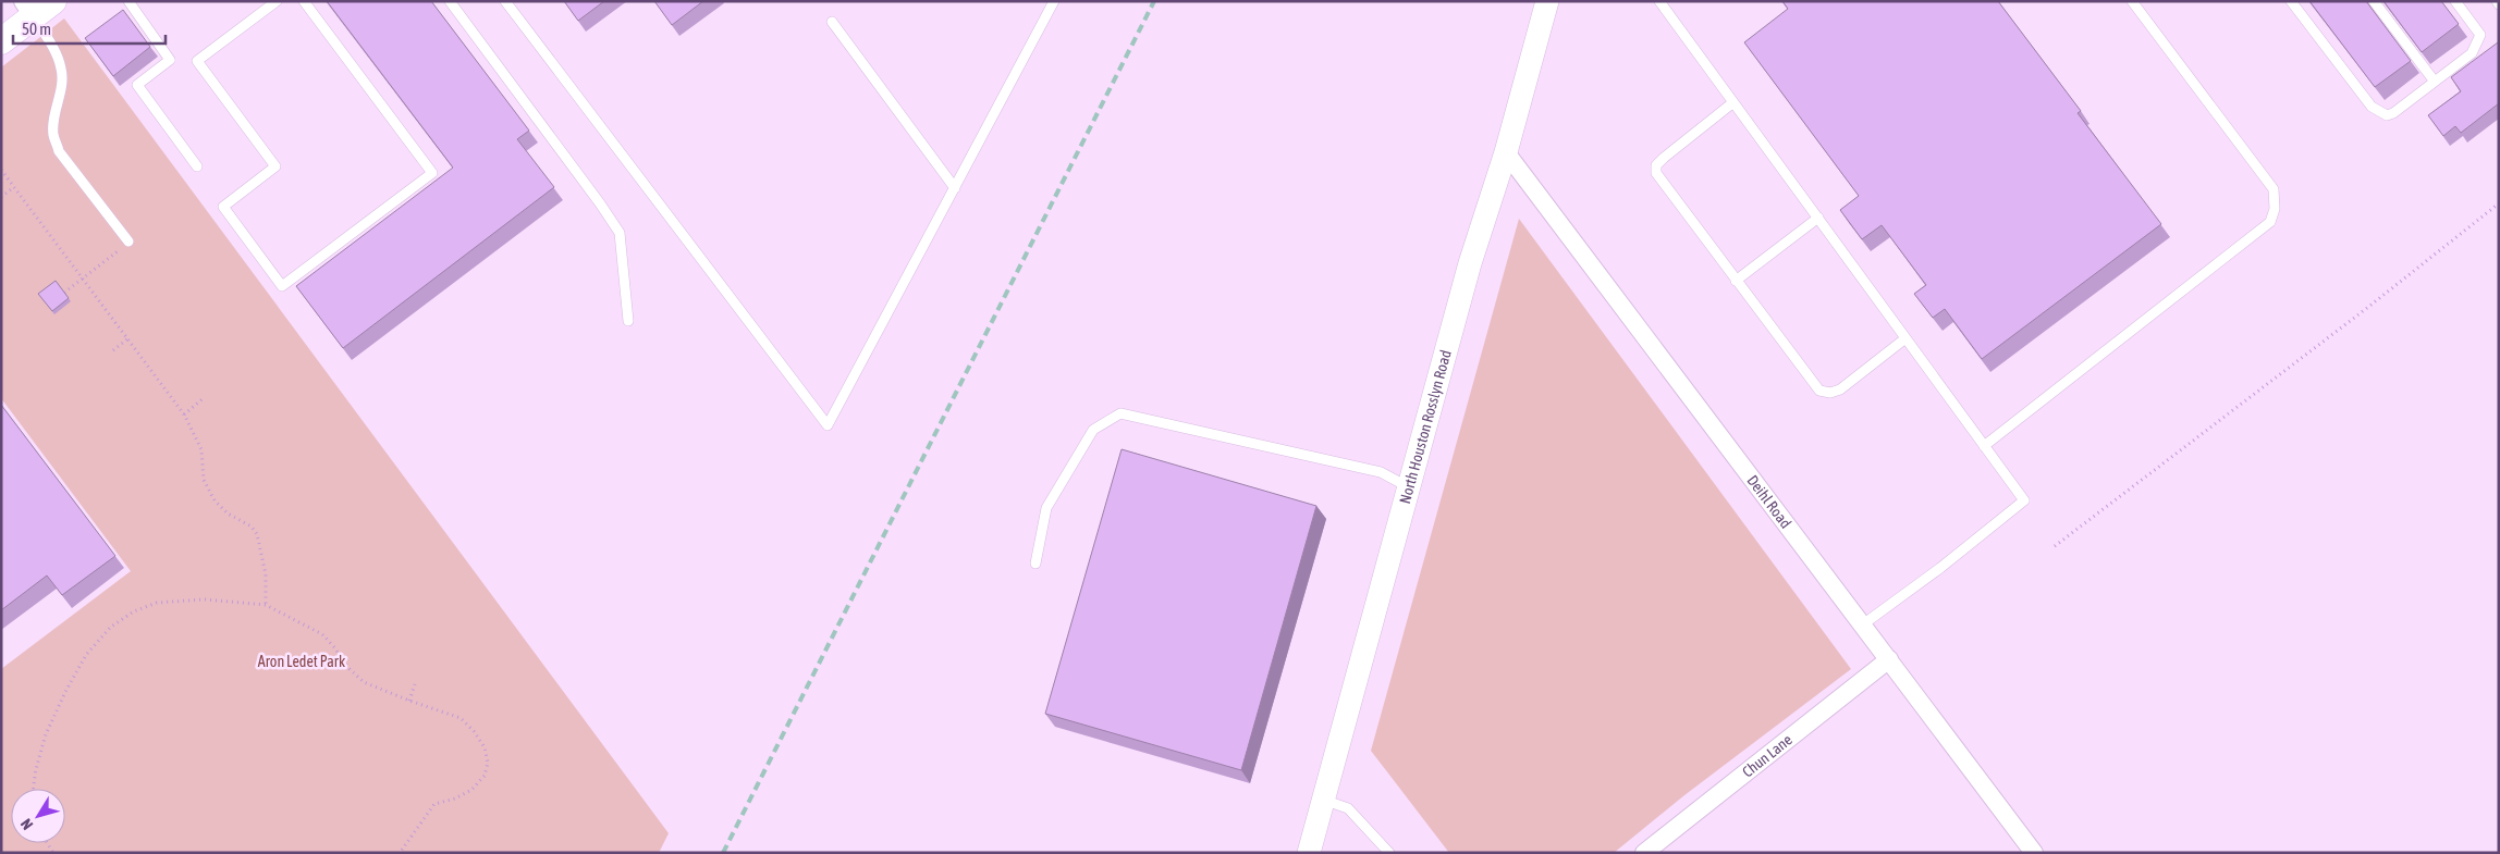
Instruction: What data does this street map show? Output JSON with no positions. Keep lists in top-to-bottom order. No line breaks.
{"streets":{"street":["North Houston Rosslyn Road","Deihl Road","Chun Lane"]},"crossings":[["North Houston Rosslyn Road","Deihl Road"],["Deihl Road","Chun Lane"]],"parks":["Aron Ledet Park"],"scale_bar":"50 m","north":"bottom left"}
